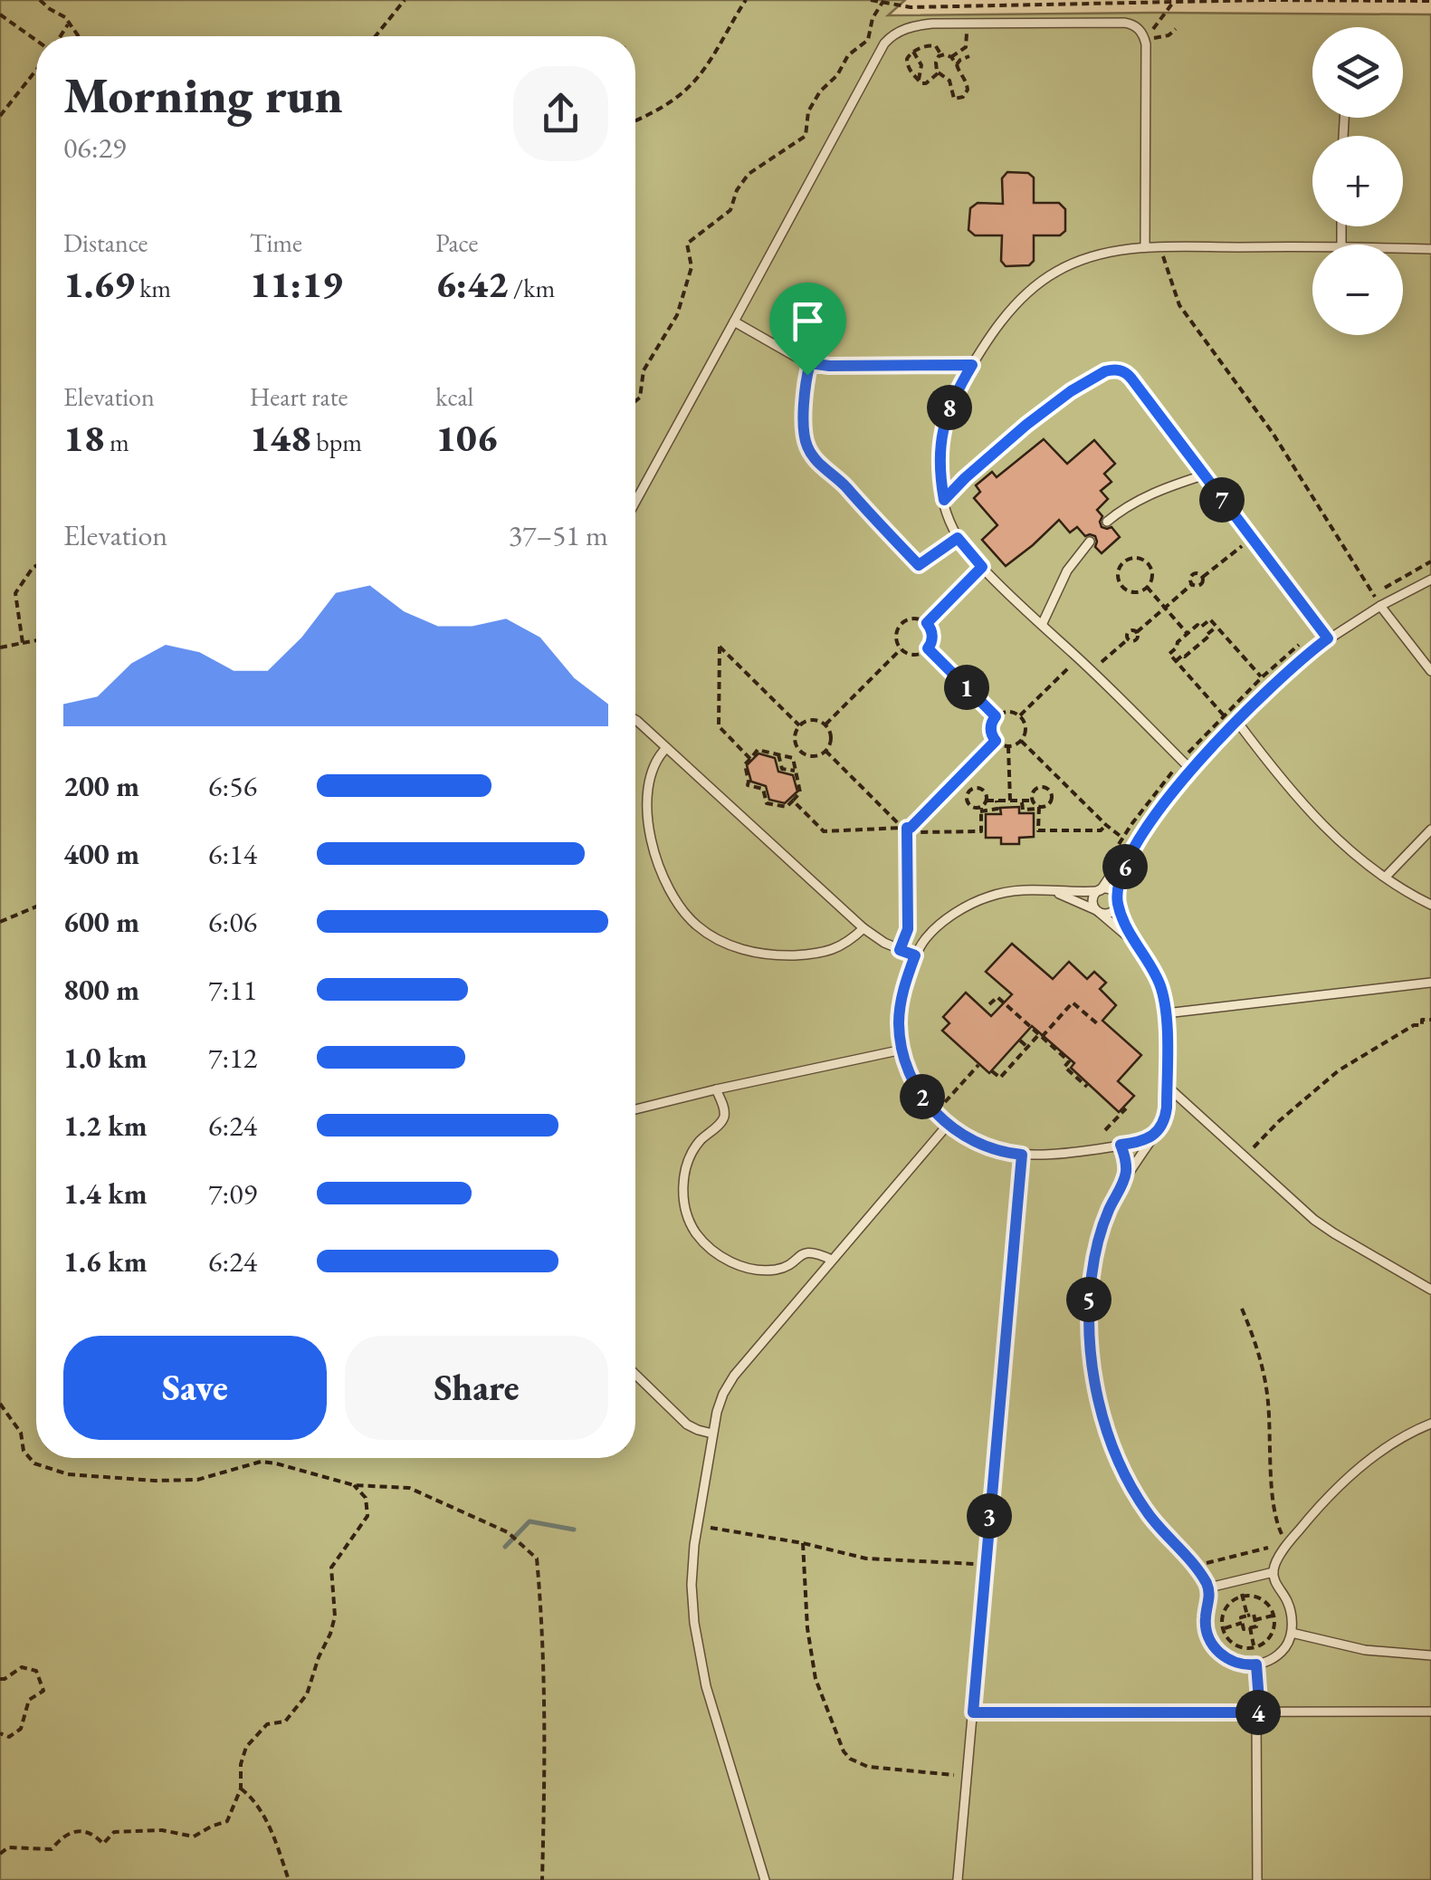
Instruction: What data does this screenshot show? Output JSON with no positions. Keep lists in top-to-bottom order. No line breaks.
{"page":{"map_buttons":["+","−"],"heading":["Morning run","06:29"],"stats":[["Distance","1.69 km"],["Time","11:19"],["Pace","6:42 /km"],["Elevation","18 m"],["Heart rate","148 bpm"],["kcal","106"]],"pins":["8","7","1","6","2","5","3","4"],"chart":["Elevation","37–51 m"],"list":[{"name":"200 m","note":"6:56"},{"name":"400 m","note":"6:14"},{"name":"600 m","note":"6:06"},{"name":"800 m","note":"7:11"},{"name":"1.0 km","note":"7:12"},{"name":"1.2 km","note":"6:24"},{"name":"1.4 km","note":"7:09"},{"name":"1.6 km","note":"6:24"}],"buttons":["Save","Share"]}}
